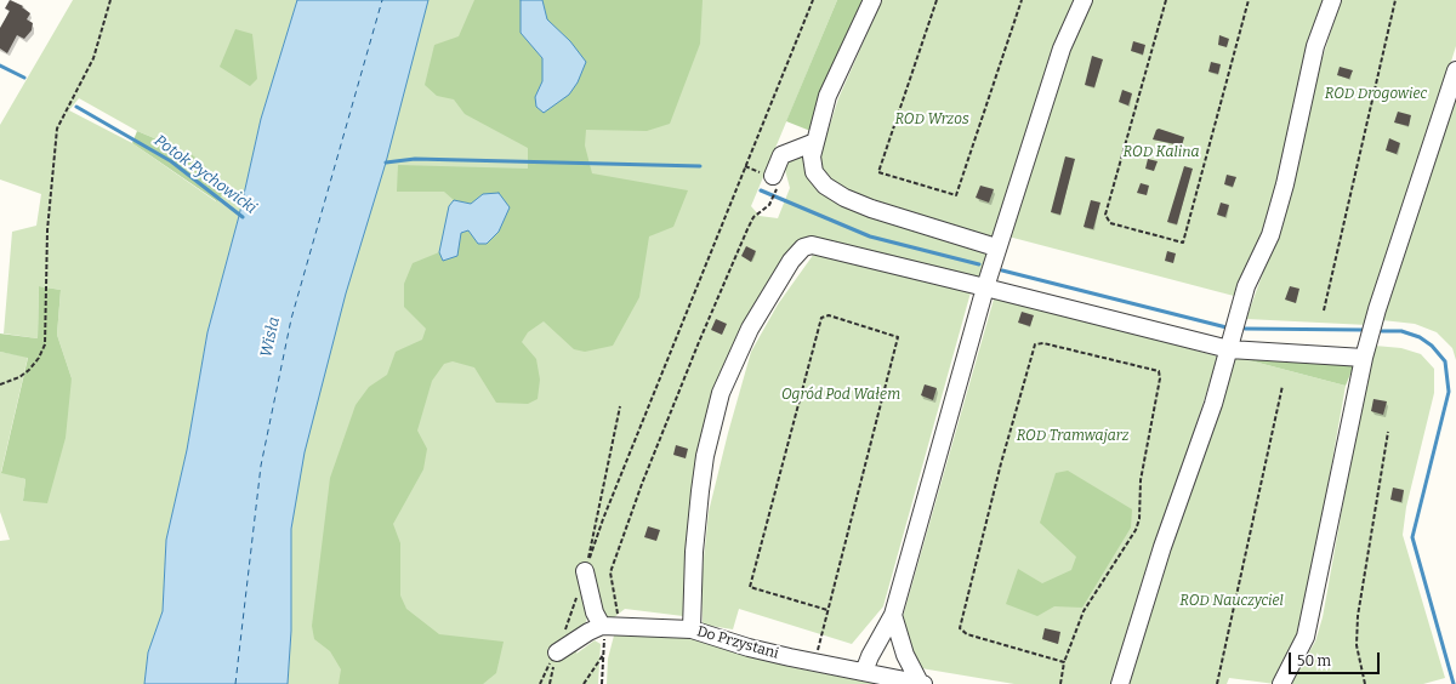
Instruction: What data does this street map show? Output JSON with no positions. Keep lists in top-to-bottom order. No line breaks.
{"streets":{"street":["Do Przystani"]},"water":["Potok Pychowicki","Wisła"],"parks":["ROD Drogowiec","ROD Wrzos","ROD Kalina","Ogród Pod Wałem","ROD Tramwajarz","ROD Nauczyciel"],"scale_bar":"50 m"}
